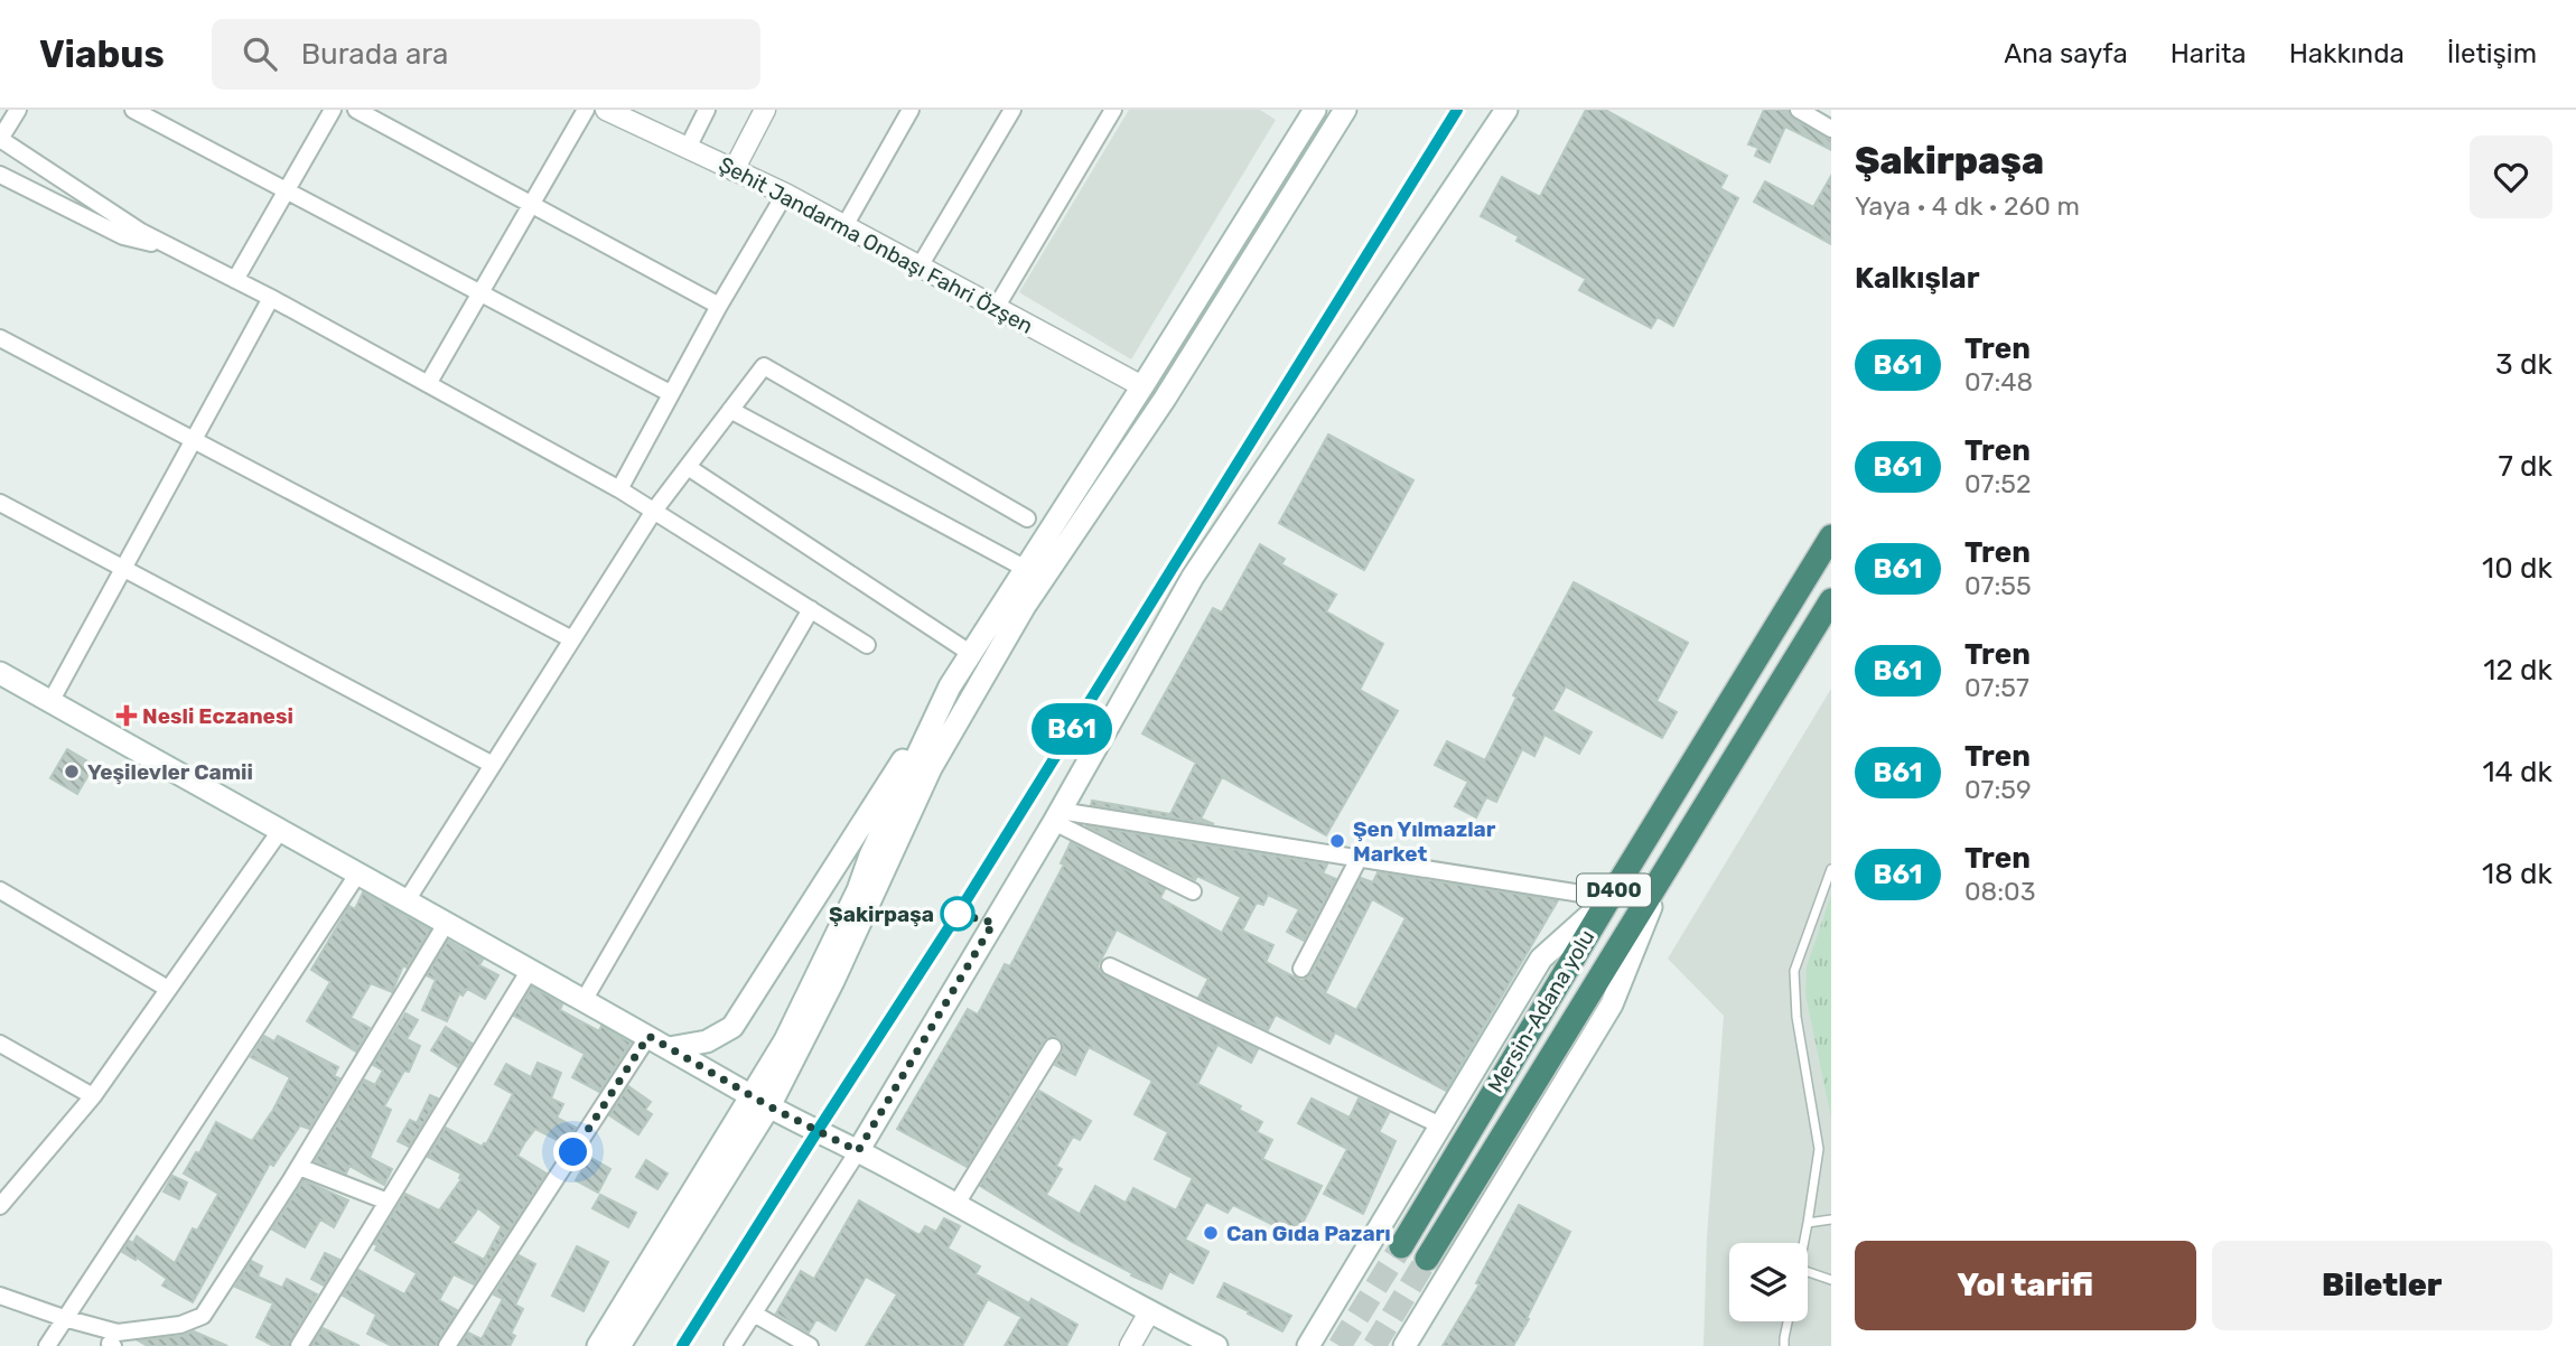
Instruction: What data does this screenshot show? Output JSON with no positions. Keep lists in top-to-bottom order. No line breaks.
{"streets":{"highway":["D400","Mersin-Adana yolu"],"street":["Şehit Jandarma Onbaşı Fahri Özşen"]},"places":{"health":["Nesli Eczanesi"],"other":["Yeşilevler Camii","Şen Yılmazlar Market","Şakirpaşa","Can Gıda Pazarı"]},"page":{"header":"Viabus","search":"Burada ara","nav":["Ana sayfa","Harita","Hakkında","İletişim"],"on_map":"B61","heading":[["Şakirpaşa","Yaya · 4 dk · 260 m"],"Kalkışlar"],"list":[{"mark":"B61","name":"Tren","note":"07:48","value":"3 dk"},{"mark":"B61","name":"Tren","note":"07:52","value":"7 dk"},{"mark":"B61","name":"Tren","note":"07:55","value":"10 dk"},{"mark":"B61","name":"Tren","note":"07:57","value":"12 dk"},{"mark":"B61","name":"Tren","note":"07:59","value":"14 dk"},{"mark":"B61","name":"Tren","note":"08:03","value":"18 dk"}],"buttons":["Yol tarifi","Biletler"]}}
